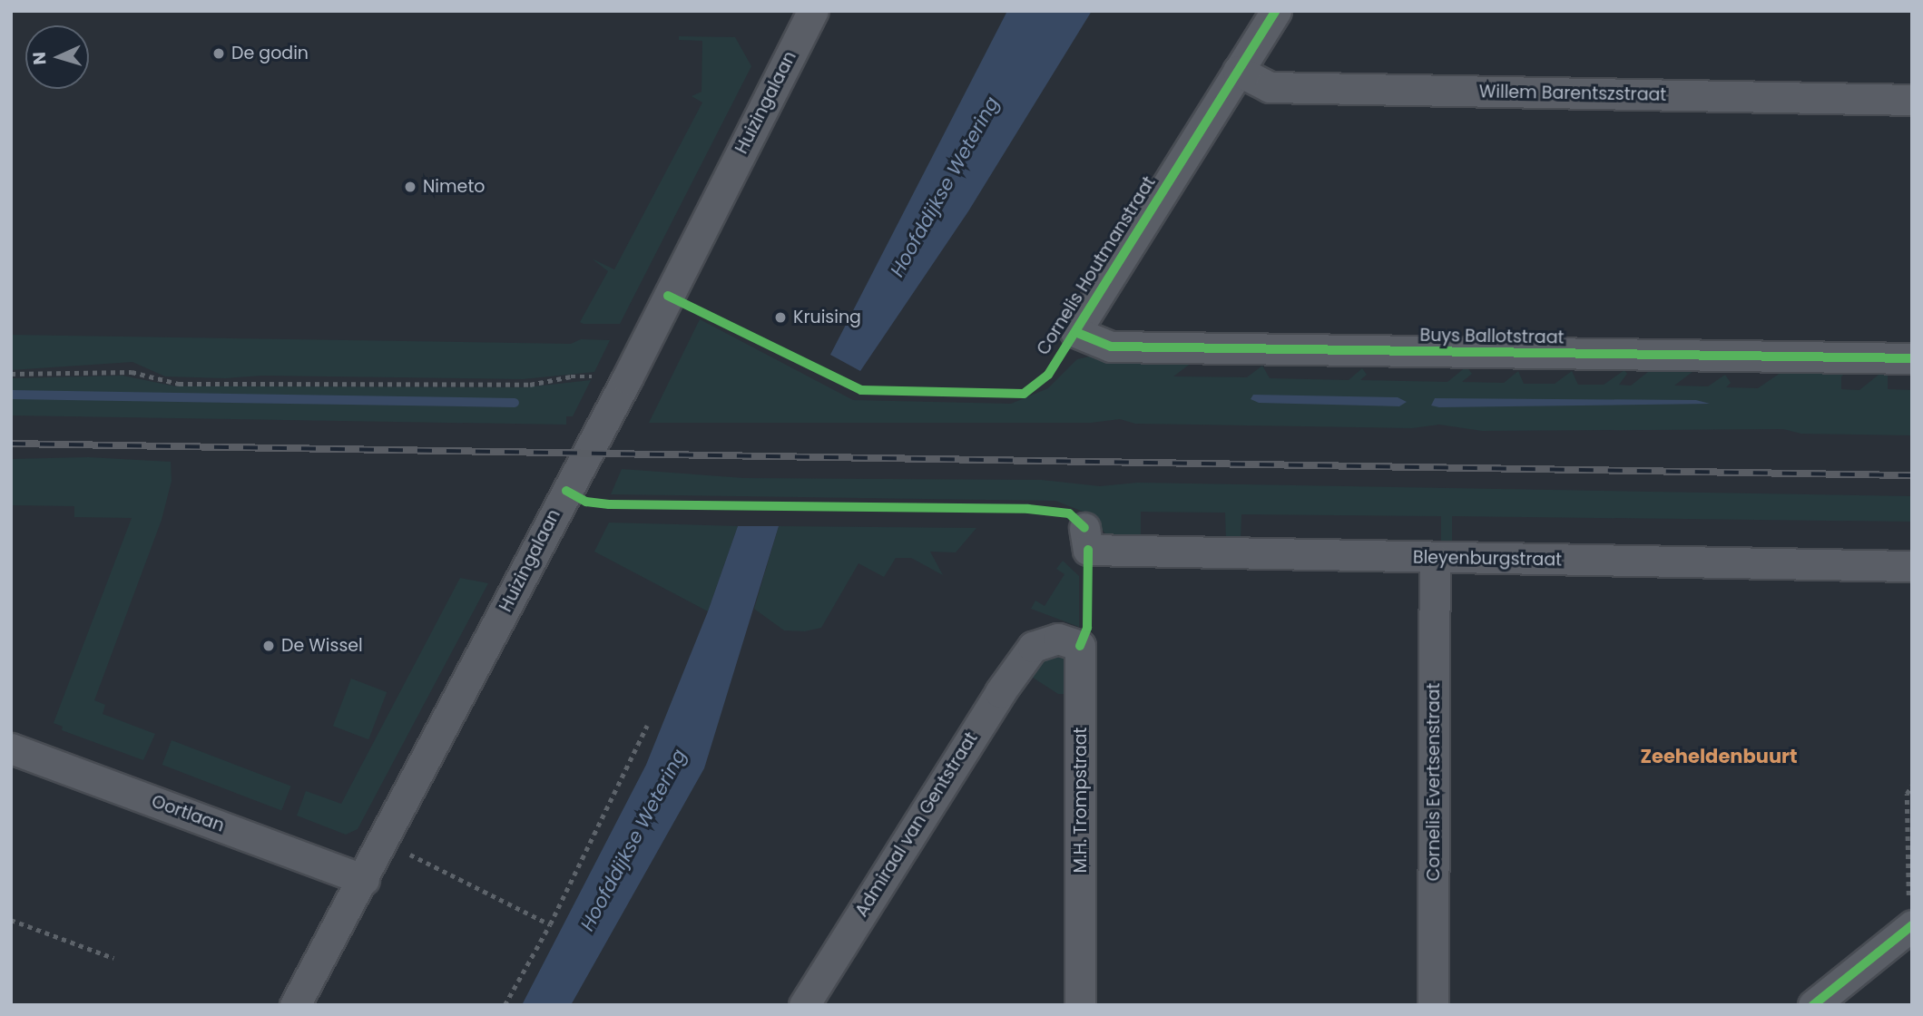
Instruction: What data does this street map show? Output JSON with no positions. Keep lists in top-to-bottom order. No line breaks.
{"streets":{"street":["Willem Barentszstraat","Huizingalaan","Cornelis Houtmanstraat","Buys Ballotstraat","Bleyenburgstraat","Cornelis Evertsenstraat","M.H. Trompstraat","Oortlaan","Admiraal van Gentstraat"]},"crossings":[["Willem Barentszstraat","Cornelis Houtmanstraat"],["Huizingalaan","Oortlaan"],["Cornelis Houtmanstraat","Buys Ballotstraat"],["Bleyenburgstraat","Cornelis Evertsenstraat"],["M.H. Trompstraat","Admiraal van Gentstraat"]],"districts":["Zeeheldenbuurt"],"water":["Hoofddijkse Wetering"],"places":["De godin","Nimeto","Kruising","De Wissel"],"north":"left"}
